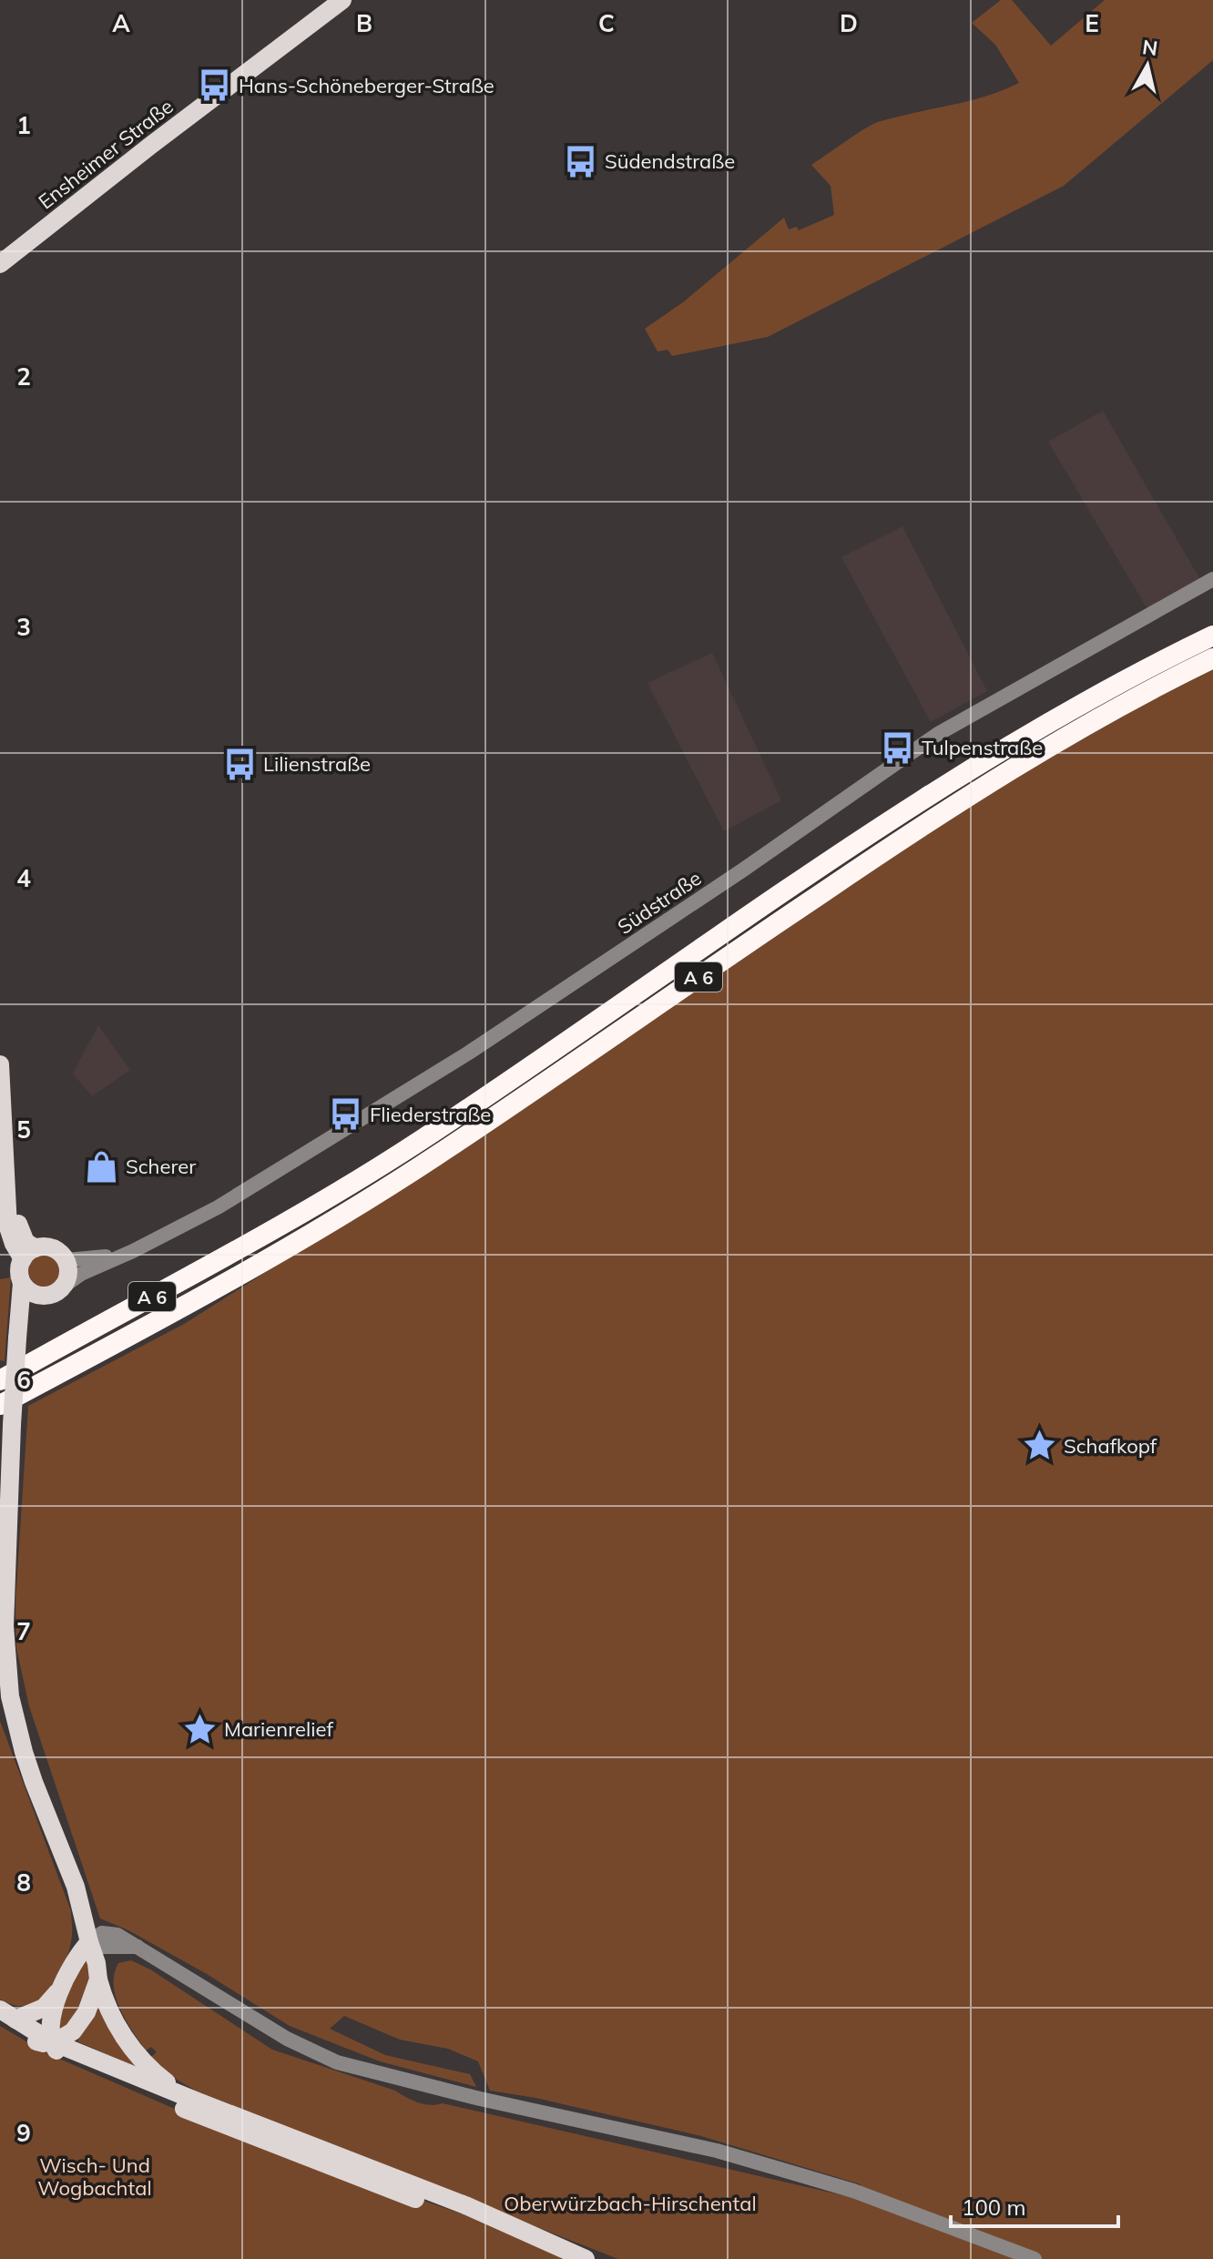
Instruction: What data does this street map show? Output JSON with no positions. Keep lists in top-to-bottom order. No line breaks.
{"streets":{"highway":["A 6"],"main road":["Ensheimer Straße"],"street":["Südstraße"]},"parks":["Wisch- Und Wogbachtal","Oberwürzbach-Hirschental"],"places":{"bus stop":["Hans-Schöneberger-Straße","Südendstraße","Tulpenstraße","Lilienstraße","Fliederstraße"],"shop":["Scherer"],"place":["Schafkopf","Marienrelief"]},"scale_bar":"100 m","north":"top","grid":{"columns":["A","B","C","D","E"],"rows":["1","2","3","4","5","6","7","8","9"]}}
